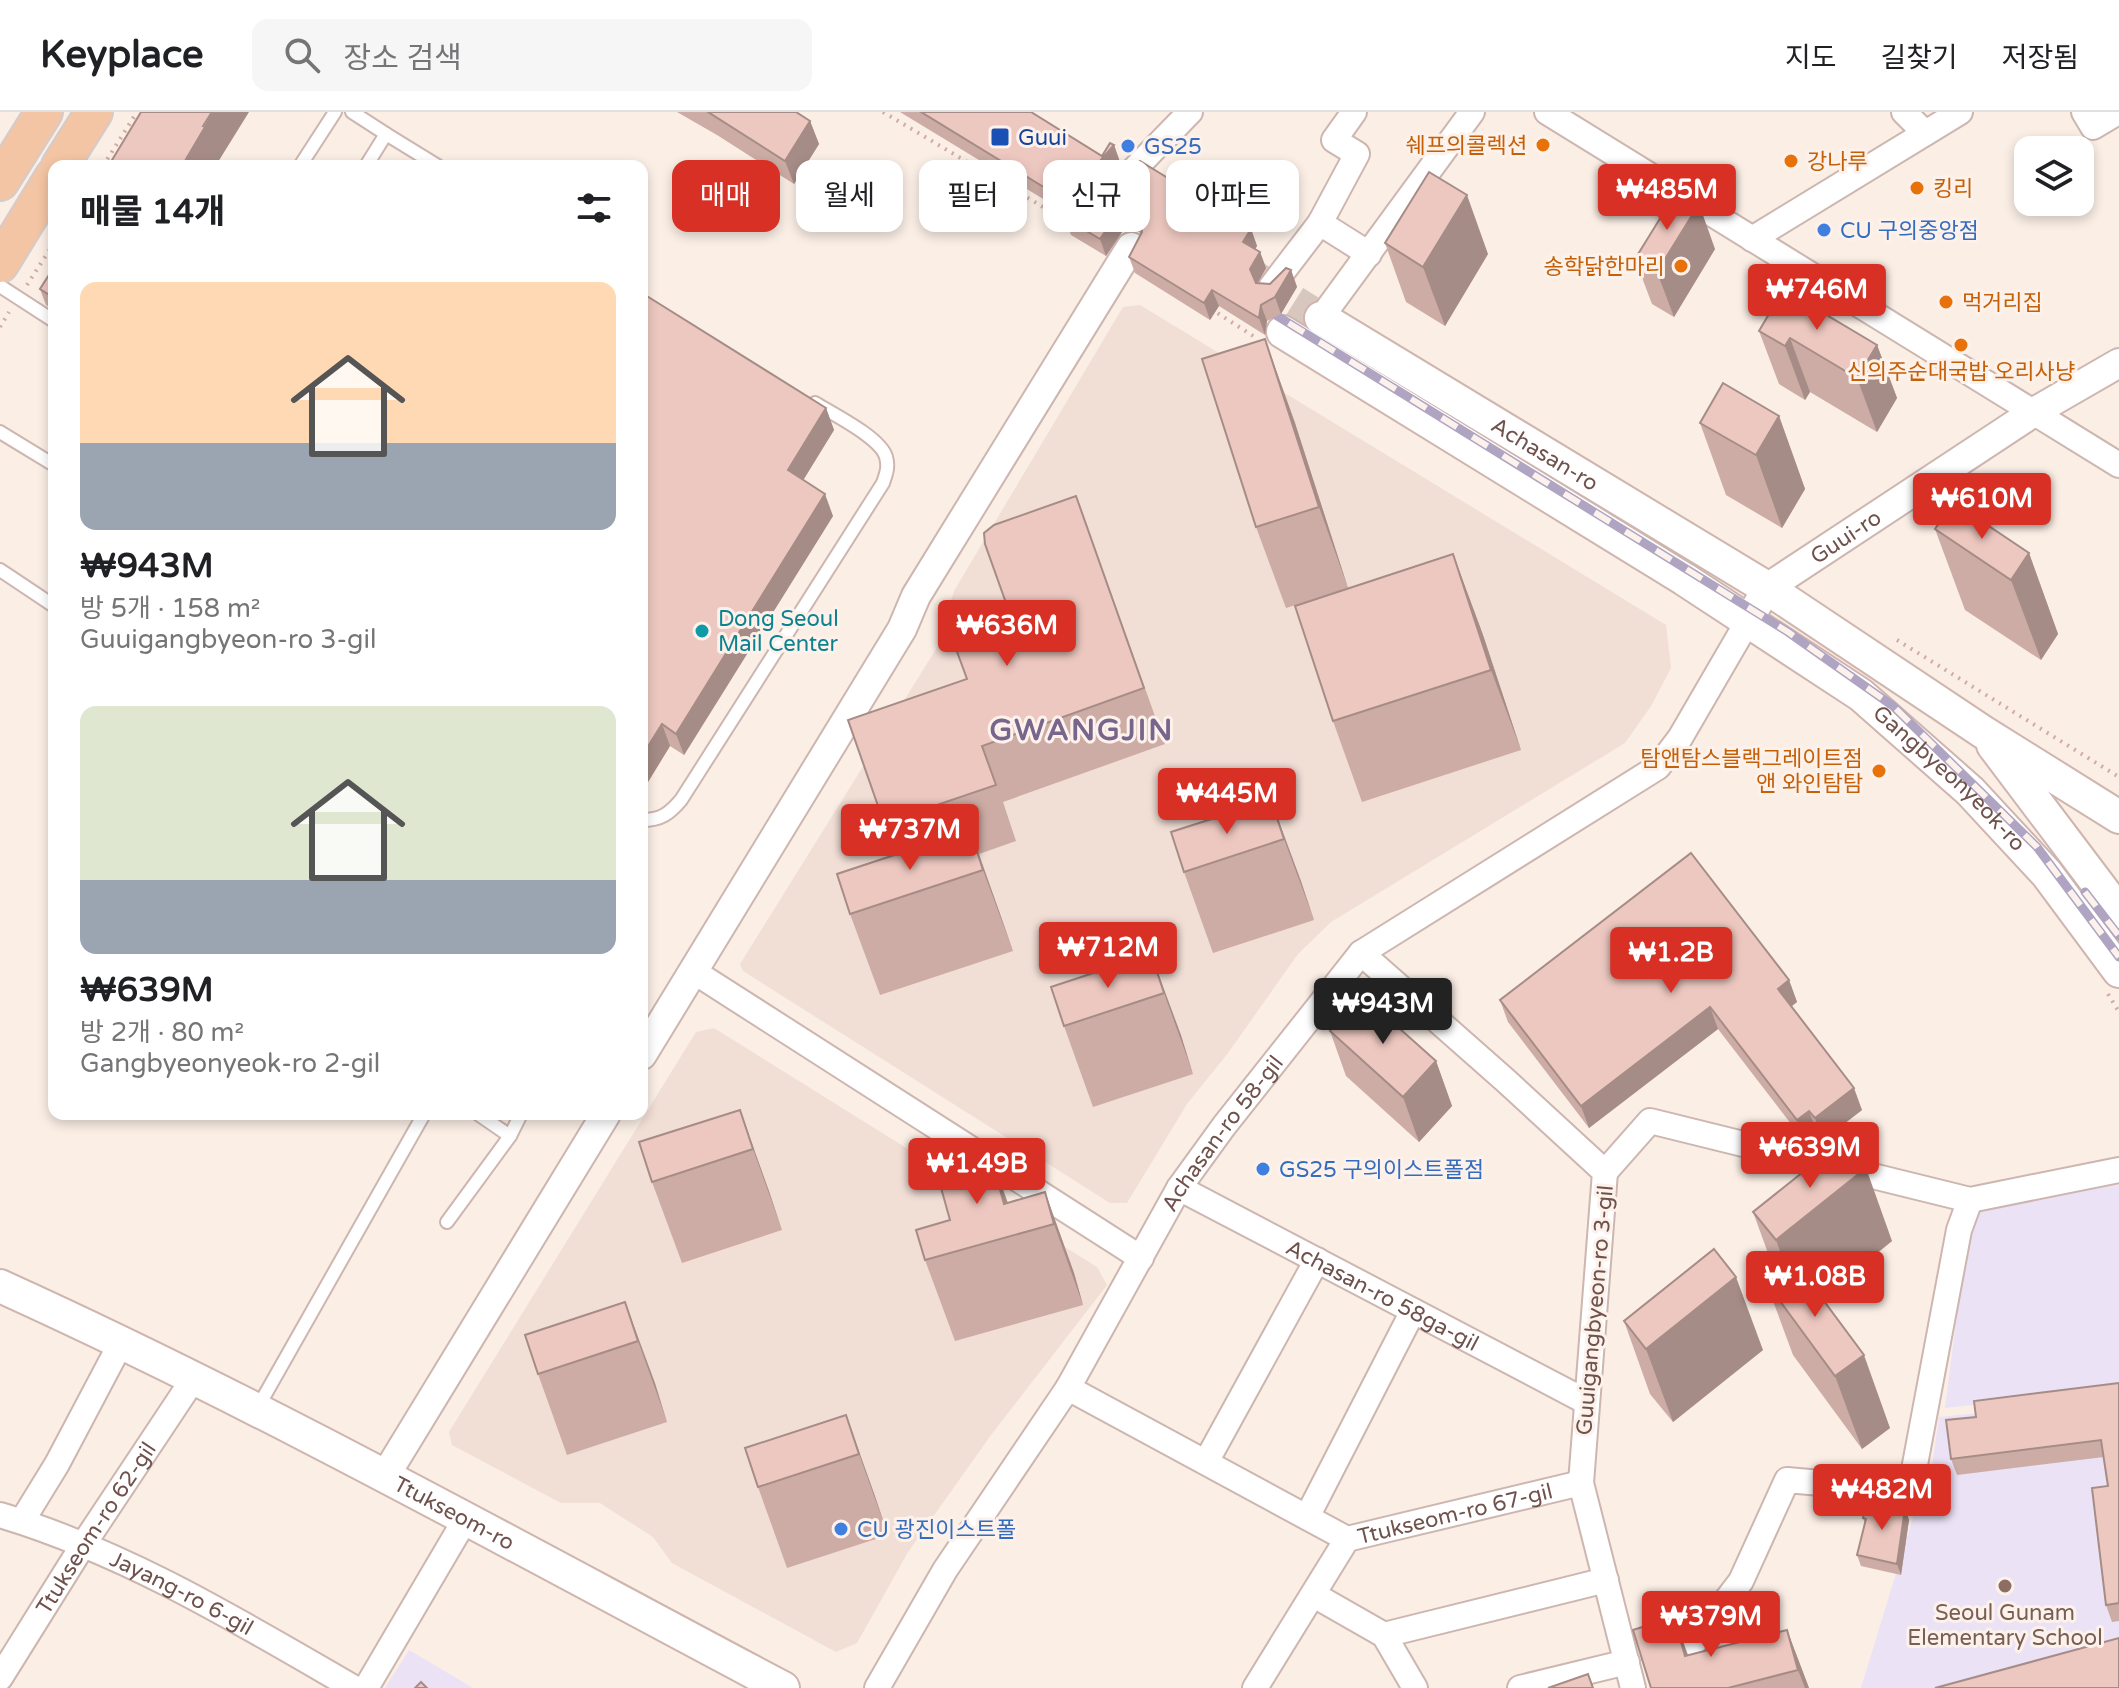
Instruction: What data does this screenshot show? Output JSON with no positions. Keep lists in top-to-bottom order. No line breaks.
{"streets":{"main road":["Achasan-ro","Gangbyeonyeok-ro","Ttukseom-ro"],"street":["Guui-ro","Achasan-ro 58-gil","Achasan-ro 58ga-gil","Guuigangbyeon-ro 3-gil","Ttukseom-ro 67-gil","Ttukseom-ro 62-gil","Jayang-ro 6-gil"]},"crossings":[["Achasan-ro","Guui-ro"],["Achasan-ro","Gangbyeonyeok-ro"],["Achasan-ro","Achasan-ro 58-gil"],["Guui-ro","Gangbyeonyeok-ro"],["Guui-ro","Achasan-ro 58-gil"],["Gangbyeonyeok-ro","Achasan-ro 58-gil"],["Achasan-ro 58-gil","Achasan-ro 58ga-gil"],["Achasan-ro 58-gil","Guuigangbyeon-ro 3-gil"],["Achasan-ro 58ga-gil","Guuigangbyeon-ro 3-gil"],["Guuigangbyeon-ro 3-gil","Ttukseom-ro 67-gil"],["Ttukseom-ro","Ttukseom-ro 62-gil"],["Ttukseom-ro 62-gil","Jayang-ro 6-gil"]],"districts":["GWANGJIN"],"places":{"transit":["Guui"],"other":["쉐프의콜렉션","GS25","강나루","킹리","CU 구의중앙점","송학닭한마리","먹거리집","신의주순대국밥 오리사냥","Dong Seoul Mail Center","탐앤탐스블랙그레이트점 앤 와인탐탐","GS25 구의이스트폴점","CU 광진이스트폴","Seoul Gunam Elementary School"]},"page":{"header":"Keyplace","search":"장소 검색","nav":["지도","길찾기","저장됨"],"chip":["매매","월세","필터","신규","아파트"],"heading":"매물 14개","price":["₩485M","₩746M","₩610M","₩636M","₩445M","₩737M","₩712M","₩1.2B","₩943M","₩639M","₩1.49B","₩1.08B","₩482M","₩379M"],"list":[{"name":"₩943M","note":"방 5개 · 158 m² · Guuigangbyeon-ro 3-gil"},{"name":"₩639M","note":"방 2개 · 80 m² · Gangbyeonyeok-ro 2-gil"}]}}
